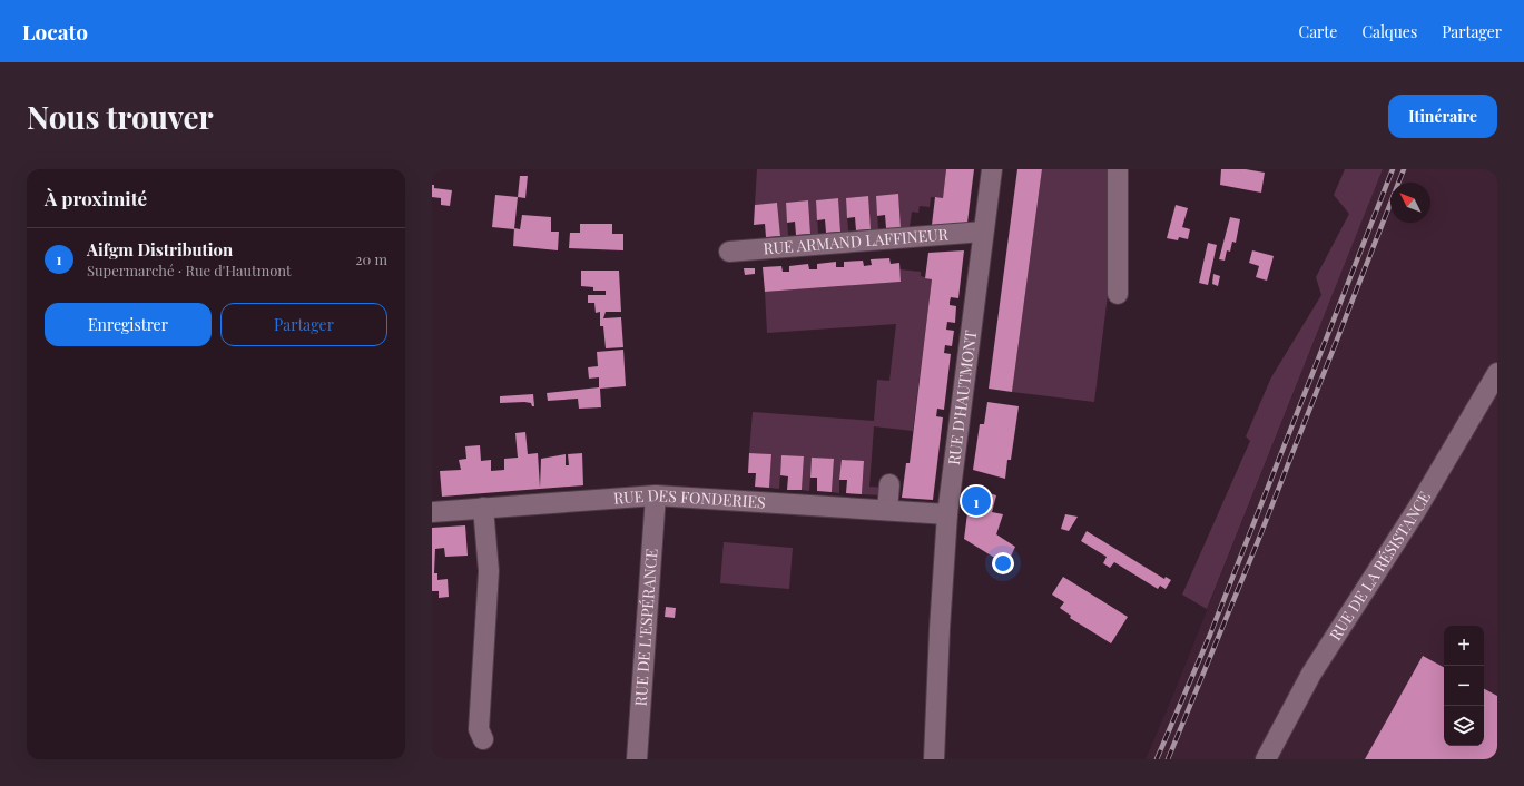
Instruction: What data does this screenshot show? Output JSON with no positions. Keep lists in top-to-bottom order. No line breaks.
{"streets":{"street":["RUE ARMAND LAFFINEUR","RUE D'HAUTMONT","RUE DES FONDERIES","RUE DE LA RÉSISTANCE","RUE DE L'ESPÉRANCE"]},"crossings":[["RUE ARMAND LAFFINEUR","RUE D'HAUTMONT"],["RUE D'HAUTMONT","RUE DES FONDERIES"],["RUE DES FONDERIES","RUE DE L'ESPÉRANCE"]],"north":"top left","page":{"header":"Locato","nav":["Carte","Calques","Partager"],"buttons":["Itinéraire",["Enregistrer","Partager"]],"title":"Nous trouver","heading":"À proximité","list":[{"mark":"1","name":"Aifgm Distribution","note":"Supermarché · Rue d'Hautmont","value":"20 m"}],"pins":"1","map_buttons":["+","−"]}}
